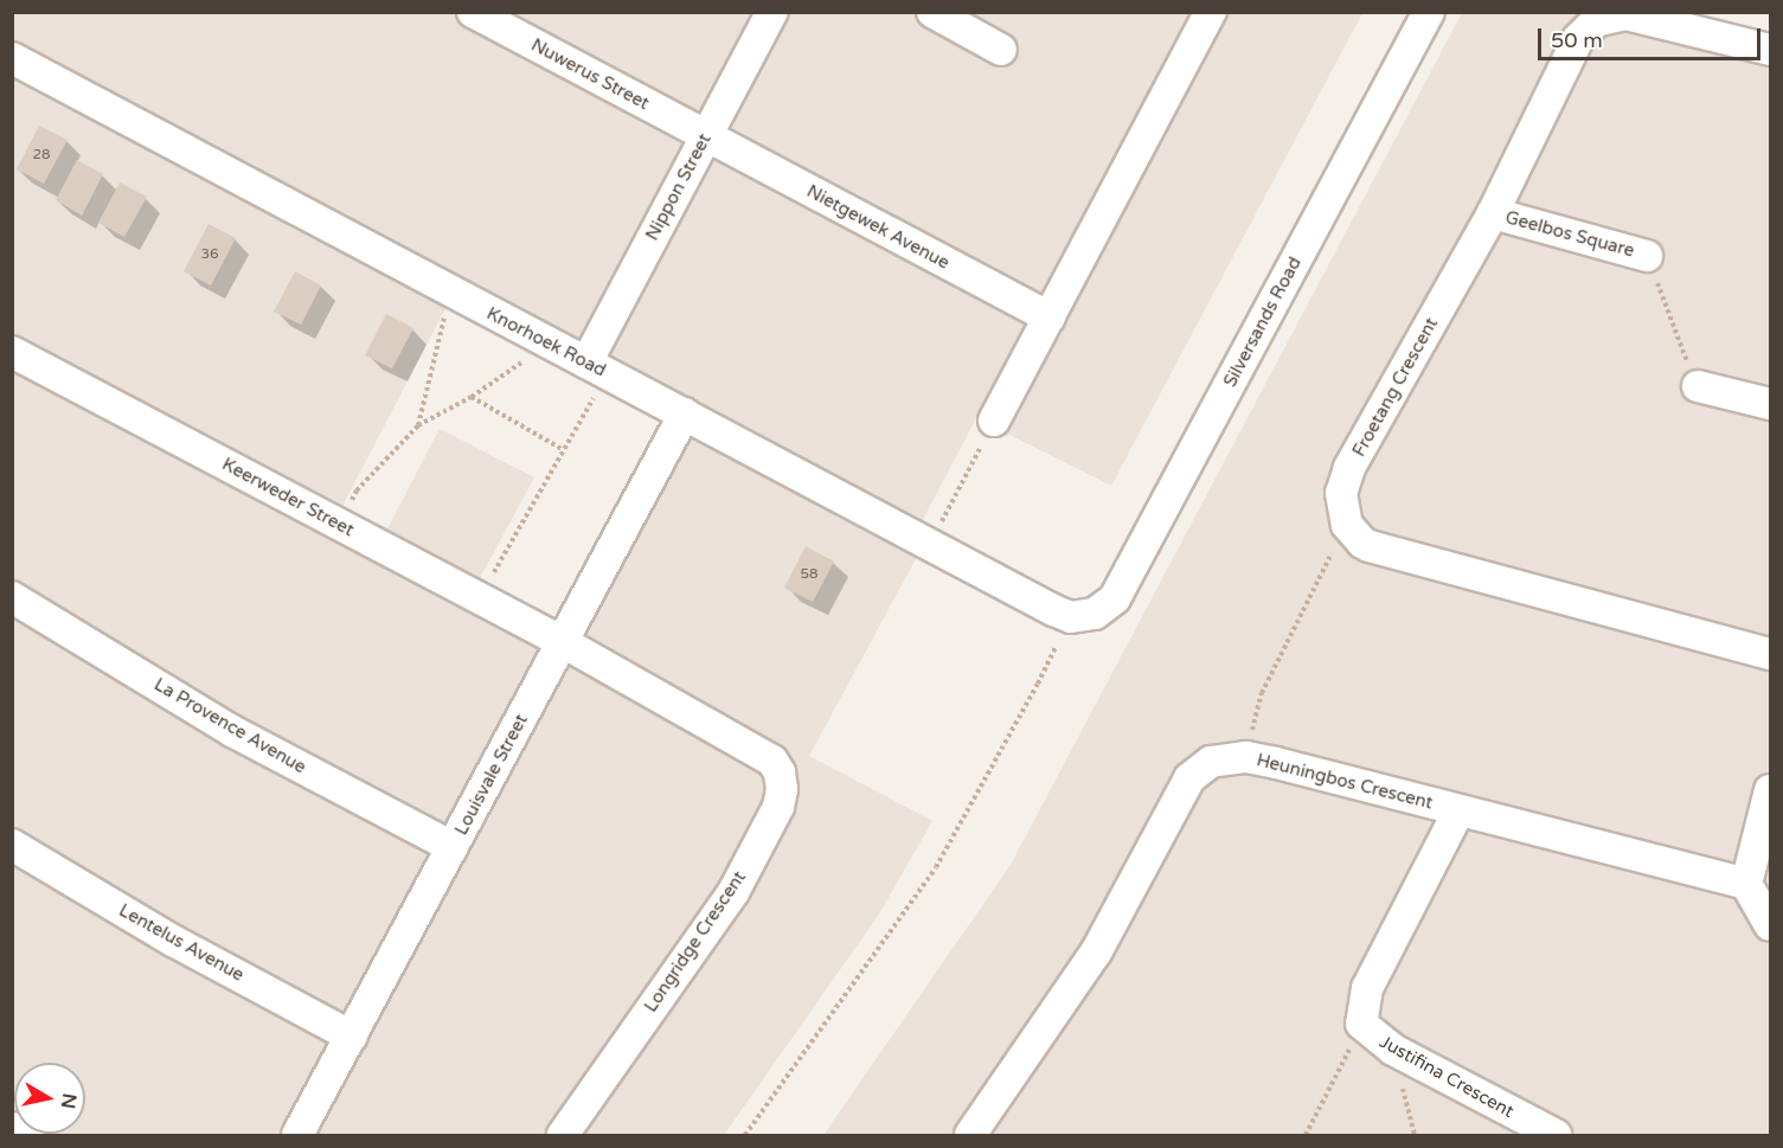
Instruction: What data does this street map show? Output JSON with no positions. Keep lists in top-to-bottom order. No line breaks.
{"streets":{"street":["Nuwerus Street","Nippon Street","Nietgewek Avenue","Geelbos Square","Silversands Road","Knorhoek Road","Froetang Crescent","Keerweder Street","La Provence Avenue","Louisvale Street","Heuningbos Crescent","Longridge Crescent","Lentelus Avenue","Justifina Crescent"]},"crossings":[["Nuwerus Street","Nippon Street"],["Nuwerus Street","Nietgewek Avenue"],["Nippon Street","Nietgewek Avenue"],["Nippon Street","Knorhoek Road"],["Geelbos Square","Froetang Crescent"],["Silversands Road","Knorhoek Road"],["Knorhoek Road","Louisvale Street"],["Keerweder Street","Louisvale Street"],["Keerweder Street","Longridge Crescent"],["La Provence Avenue","Louisvale Street"],["Louisvale Street","Longridge Crescent"],["Louisvale Street","Lentelus Avenue"],["Heuningbos Crescent","Justifina Crescent"]],"house_numbers":["28","36","58"],"scale_bar":"50 m","north":"right"}
